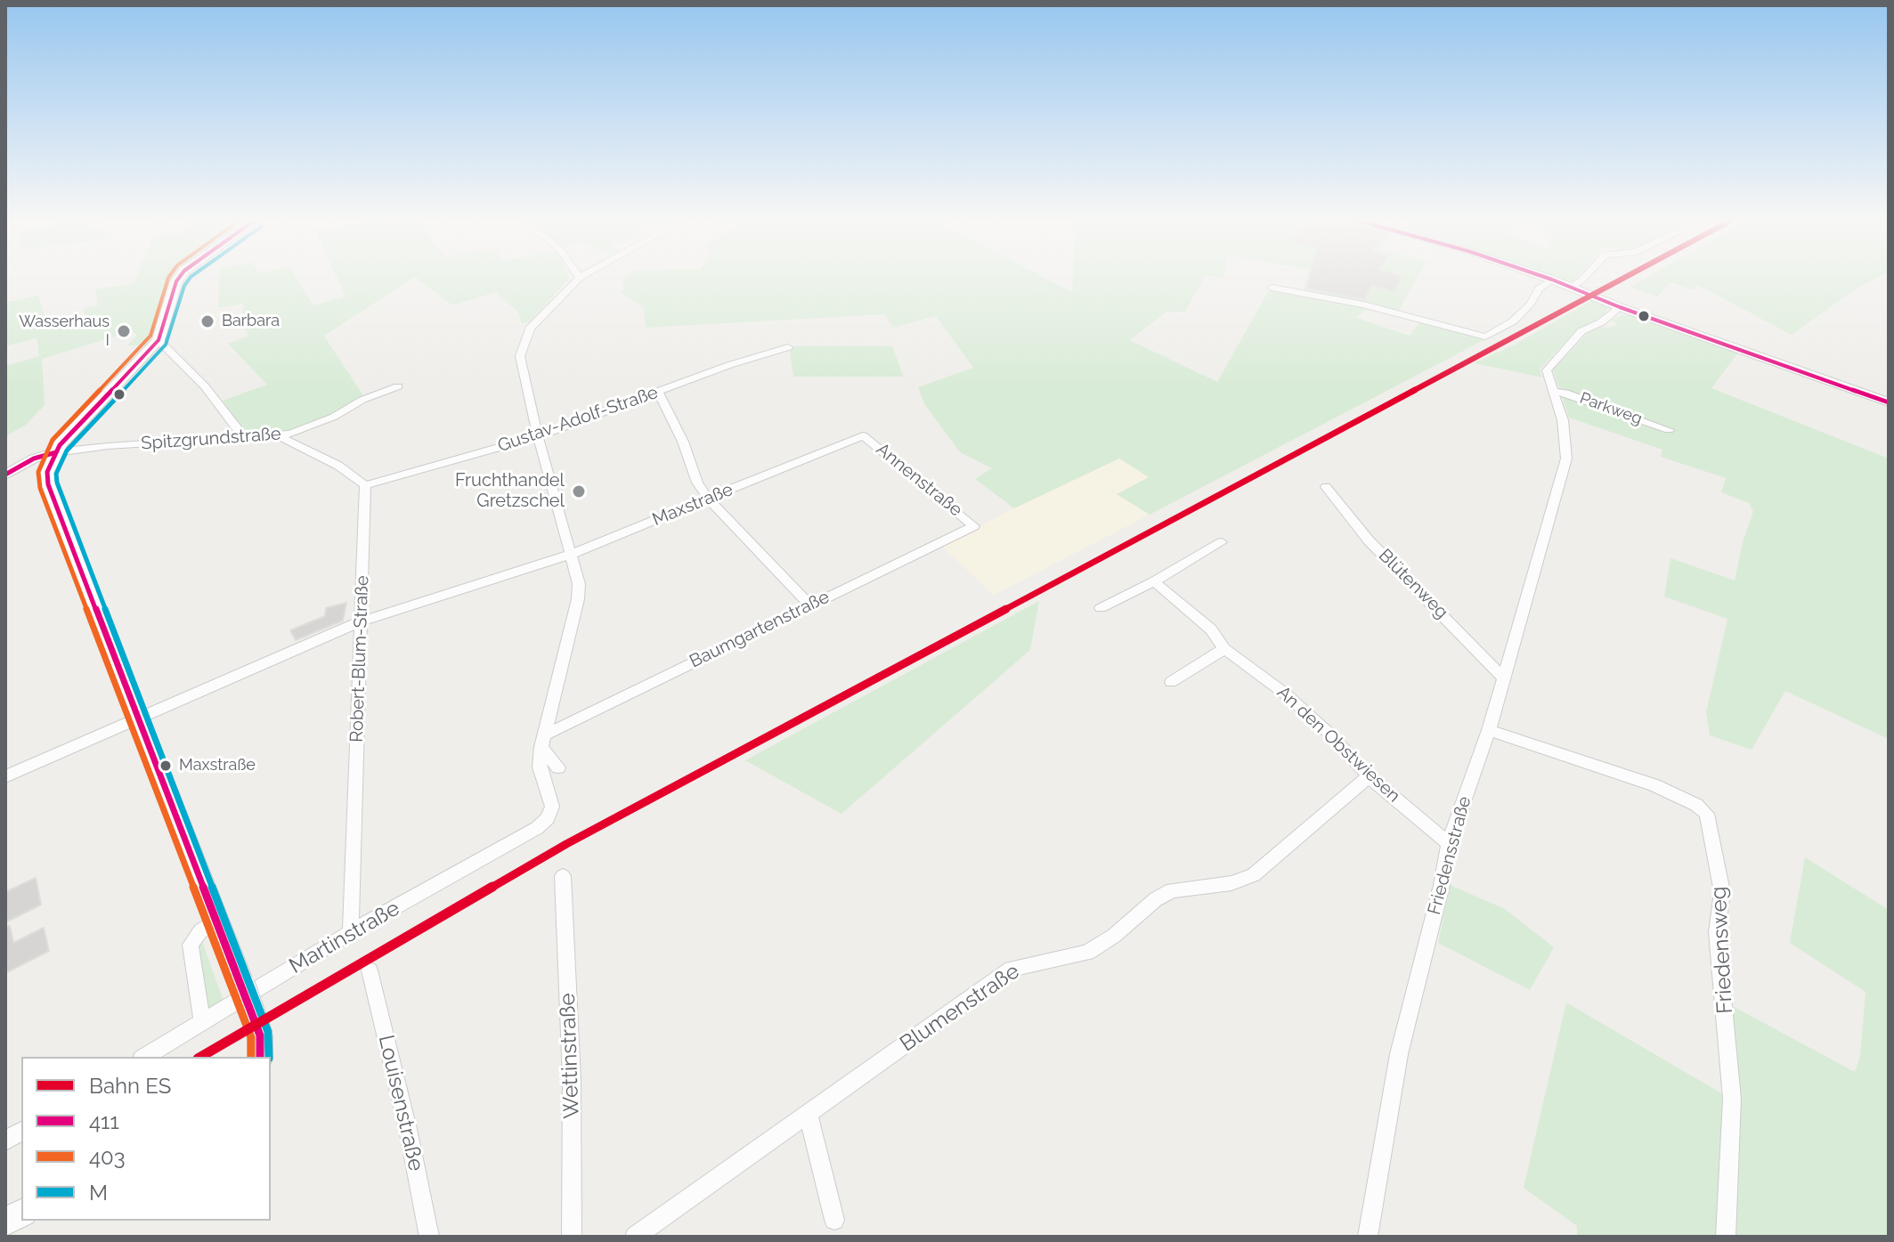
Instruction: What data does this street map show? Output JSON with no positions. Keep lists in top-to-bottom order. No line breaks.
{"streets":{"street":["Parkweg","Gustav-Adolf-Straße","Spitzgrundstraße","Annenstraße","Maxstraße","Blütenweg","Baumgartenstraße","Robert-Blum-Straße","An den Obstwiesen","Friedensstraße","Martinstraße","Friedensweg","Blumenstraße","Wettinstraße","Louisenstraße"]},"crossings":[["Parkweg","Friedensstraße"],["Gustav-Adolf-Straße","Robert-Blum-Straße"],["Annenstraße","Maxstraße"],["Annenstraße","Baumgartenstraße"],["Maxstraße","Robert-Blum-Straße"],["Blütenweg","Friedensstraße"],["Baumgartenstraße","Martinstraße"],["Robert-Blum-Straße","Martinstraße"],["An den Obstwiesen","Friedensstraße"],["An den Obstwiesen","Blumenstraße"],["Friedensstraße","Friedensweg"]],"places":["Barbara","Wasserhaus I","Fruchthandel Gretzschel","Maxstraße"],"lines":["rail line ES","transit line 411","transit line 403","transit line M"],"legend":["Bahn ES","411","403","M"]}
